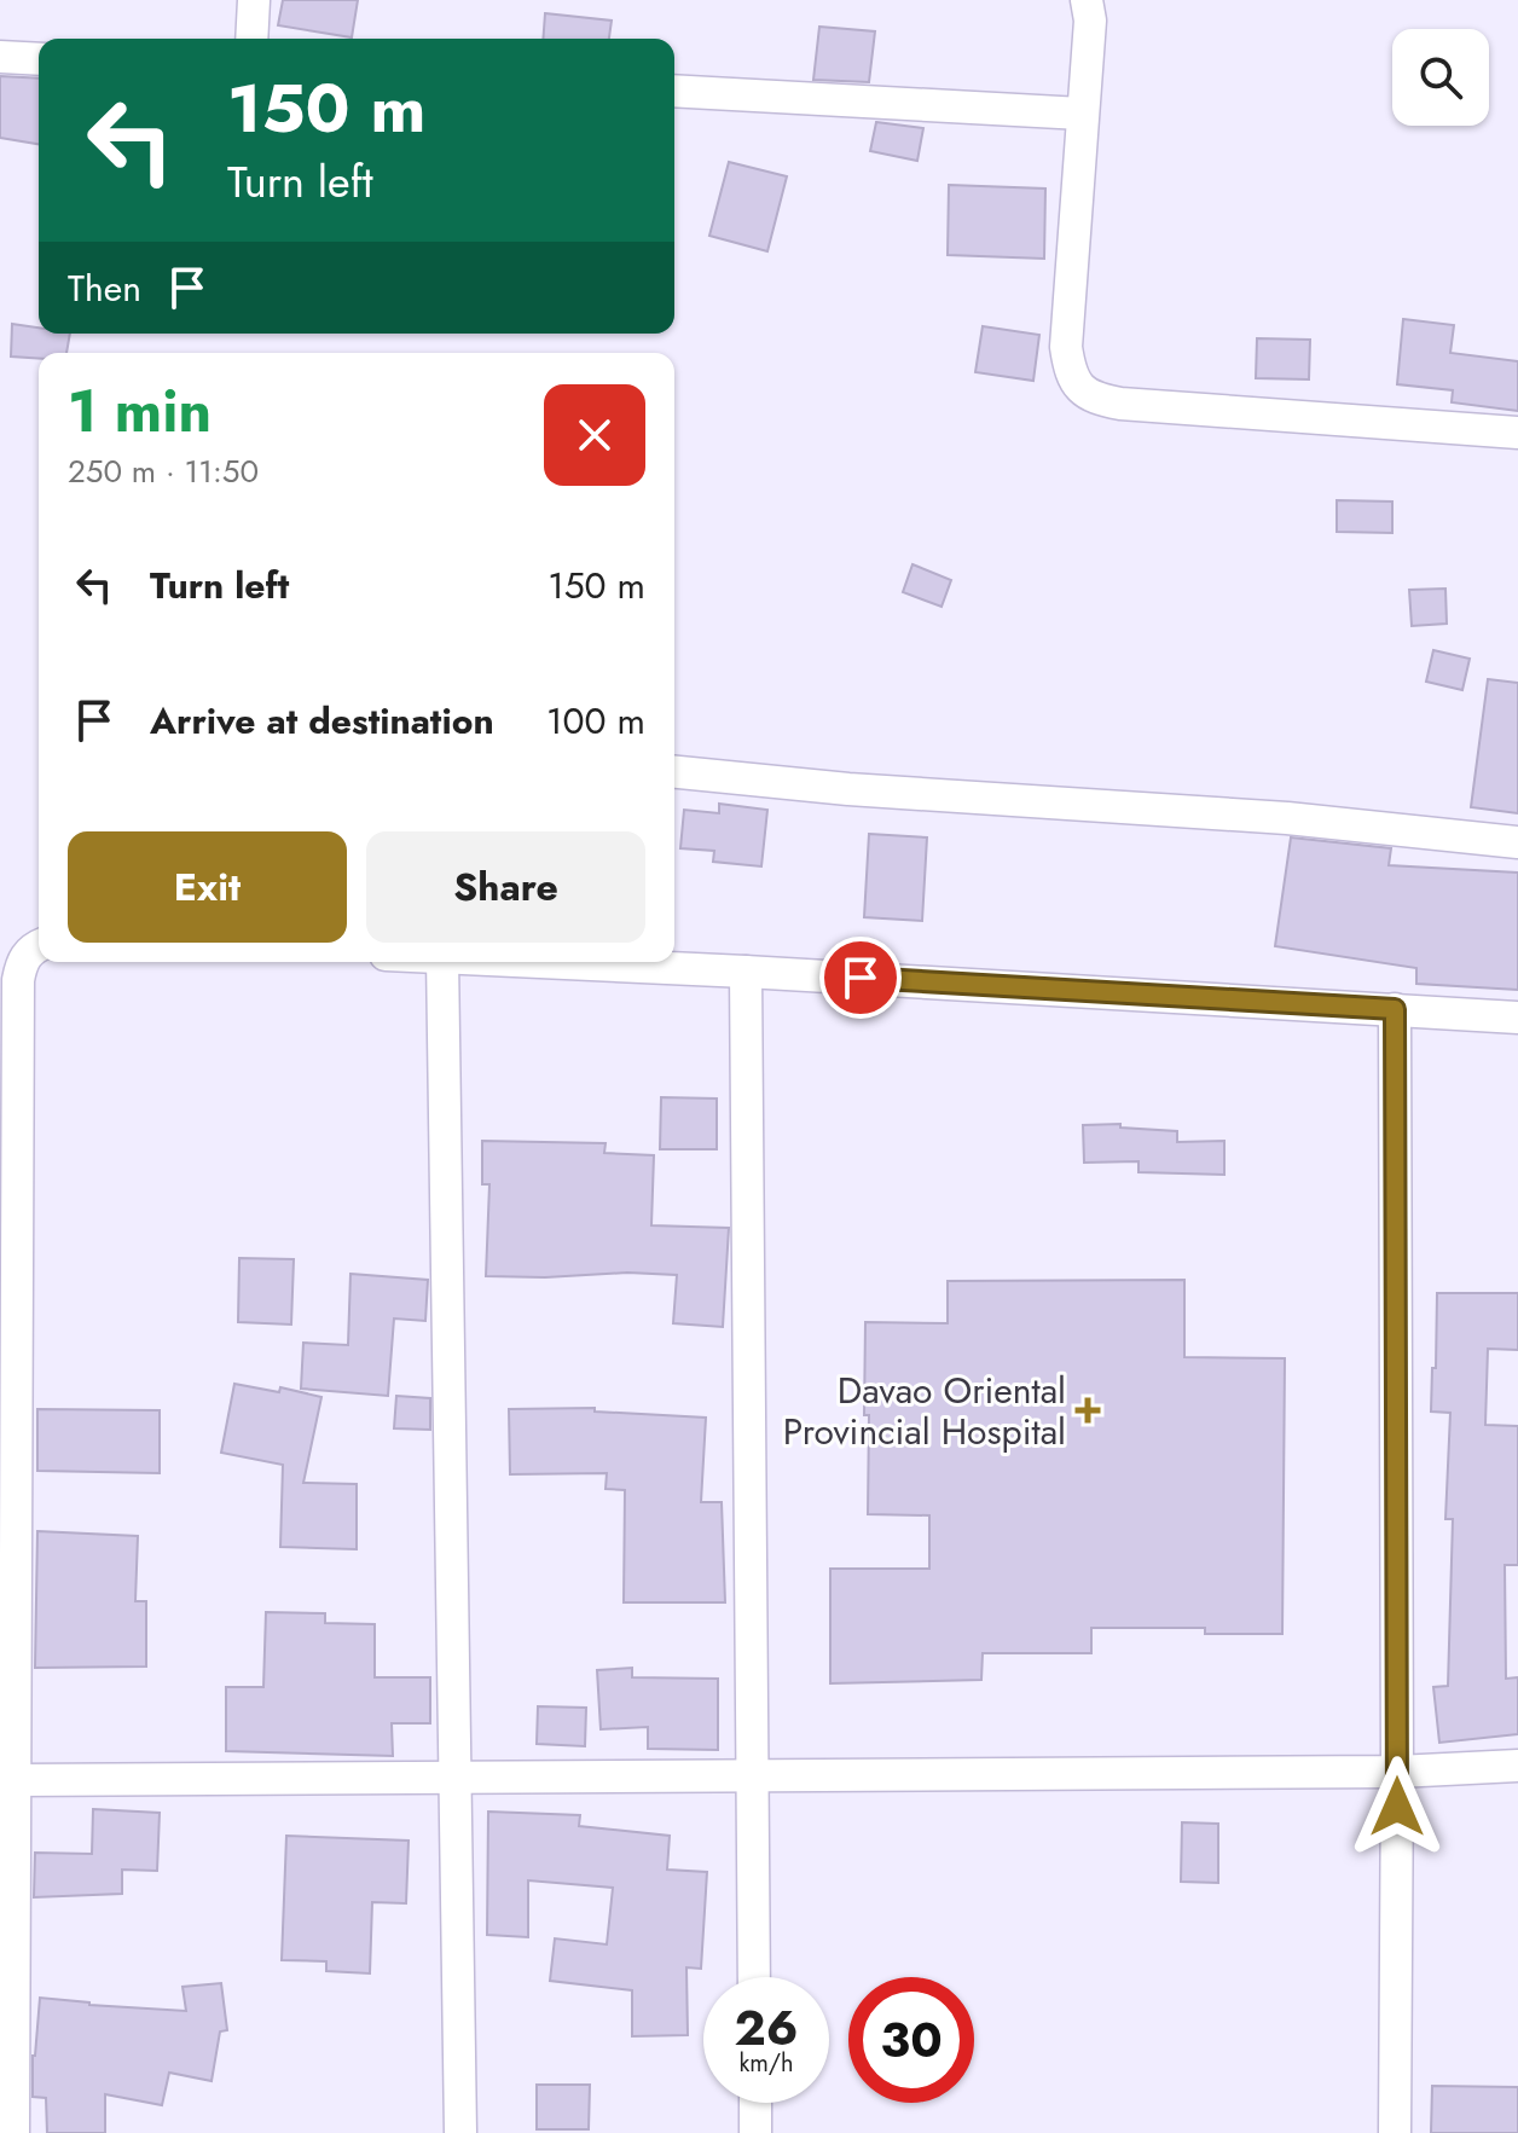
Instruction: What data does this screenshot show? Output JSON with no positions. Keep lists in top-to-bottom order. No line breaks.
{"places":{"health":["Davao Oriental Provincial Hospital"]},"page":{"turn":["150 m","Turn left"],"then":"Then","heading":["1 min","250 m · 11:50"],"list":[{"name":"Turn left","value":"150 m"},{"name":"Arrive at destination","value":"100 m"}],"buttons":["Exit","Share"],"speed":"26 km/h","limit":"30"}}
